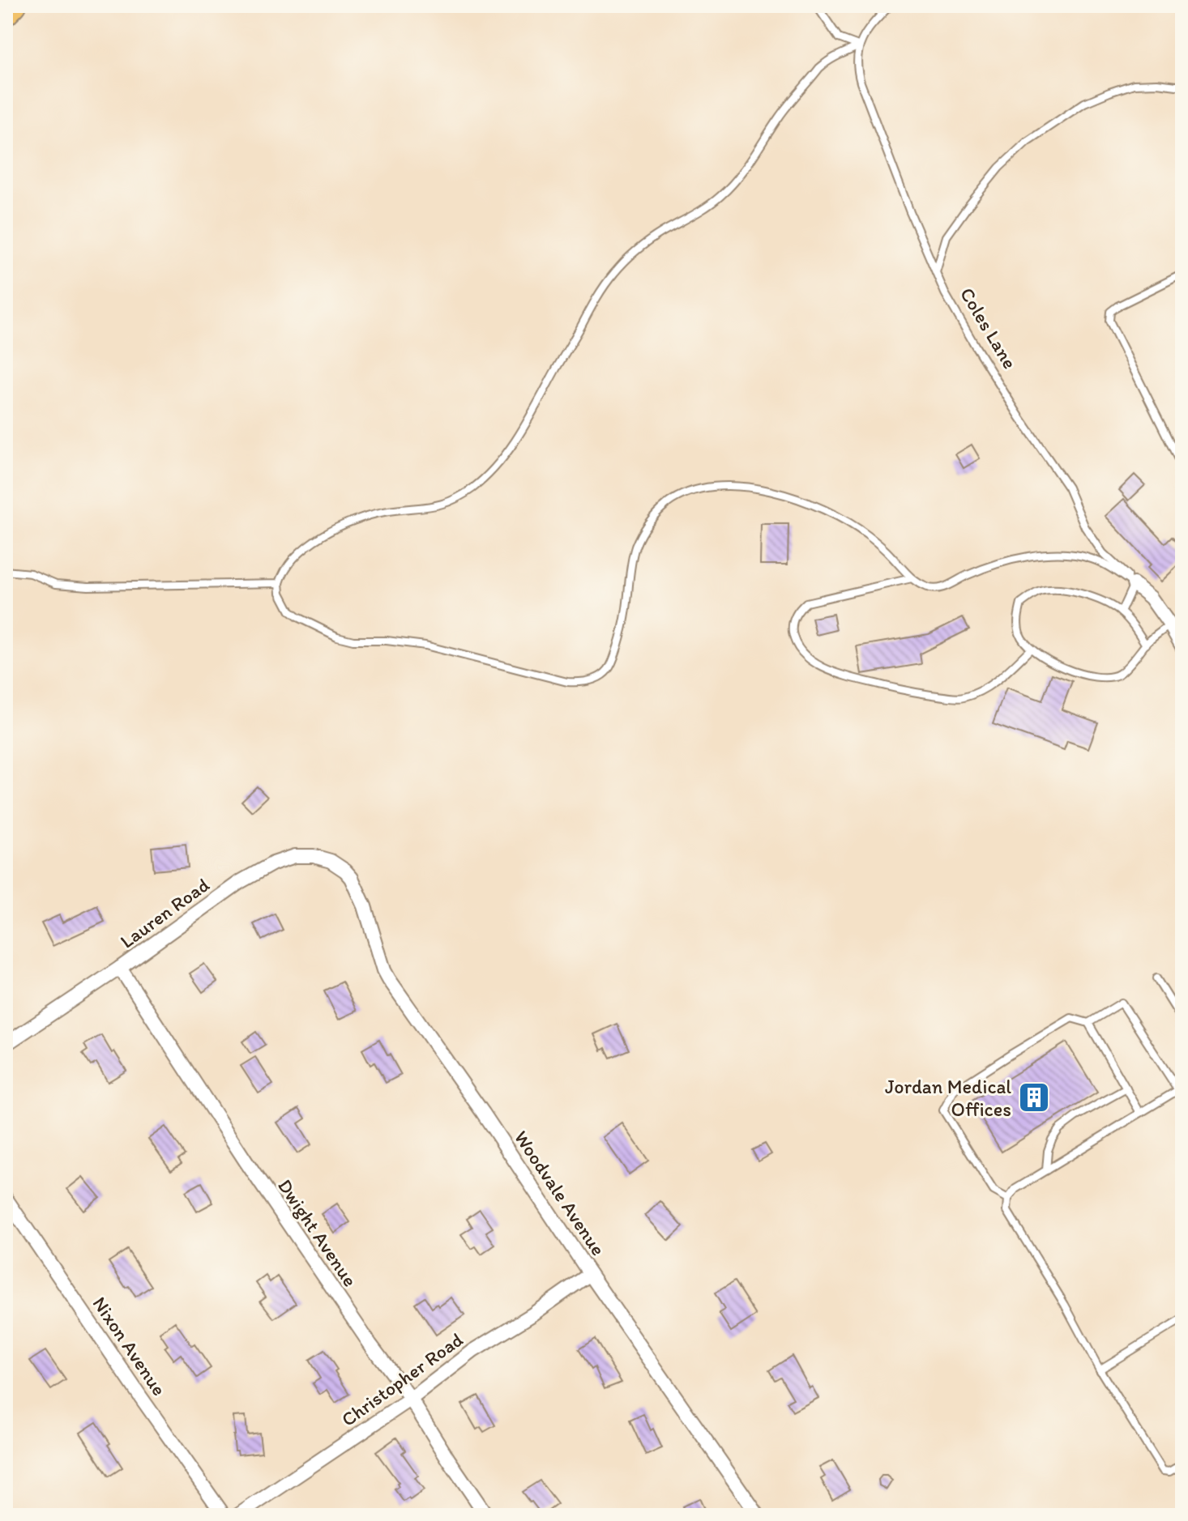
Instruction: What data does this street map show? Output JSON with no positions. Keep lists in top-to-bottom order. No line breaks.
{"streets":{"street":["Coles Lane","Lauren Road","Woodvale Avenue","Dwight Avenue","Nixon Avenue","Christopher Road"]},"crossings":[["Lauren Road","Woodvale Avenue"],["Lauren Road","Dwight Avenue"],["Woodvale Avenue","Christopher Road"],["Dwight Avenue","Christopher Road"]],"places":{"building":["Jordan Medical Offices"]}}
